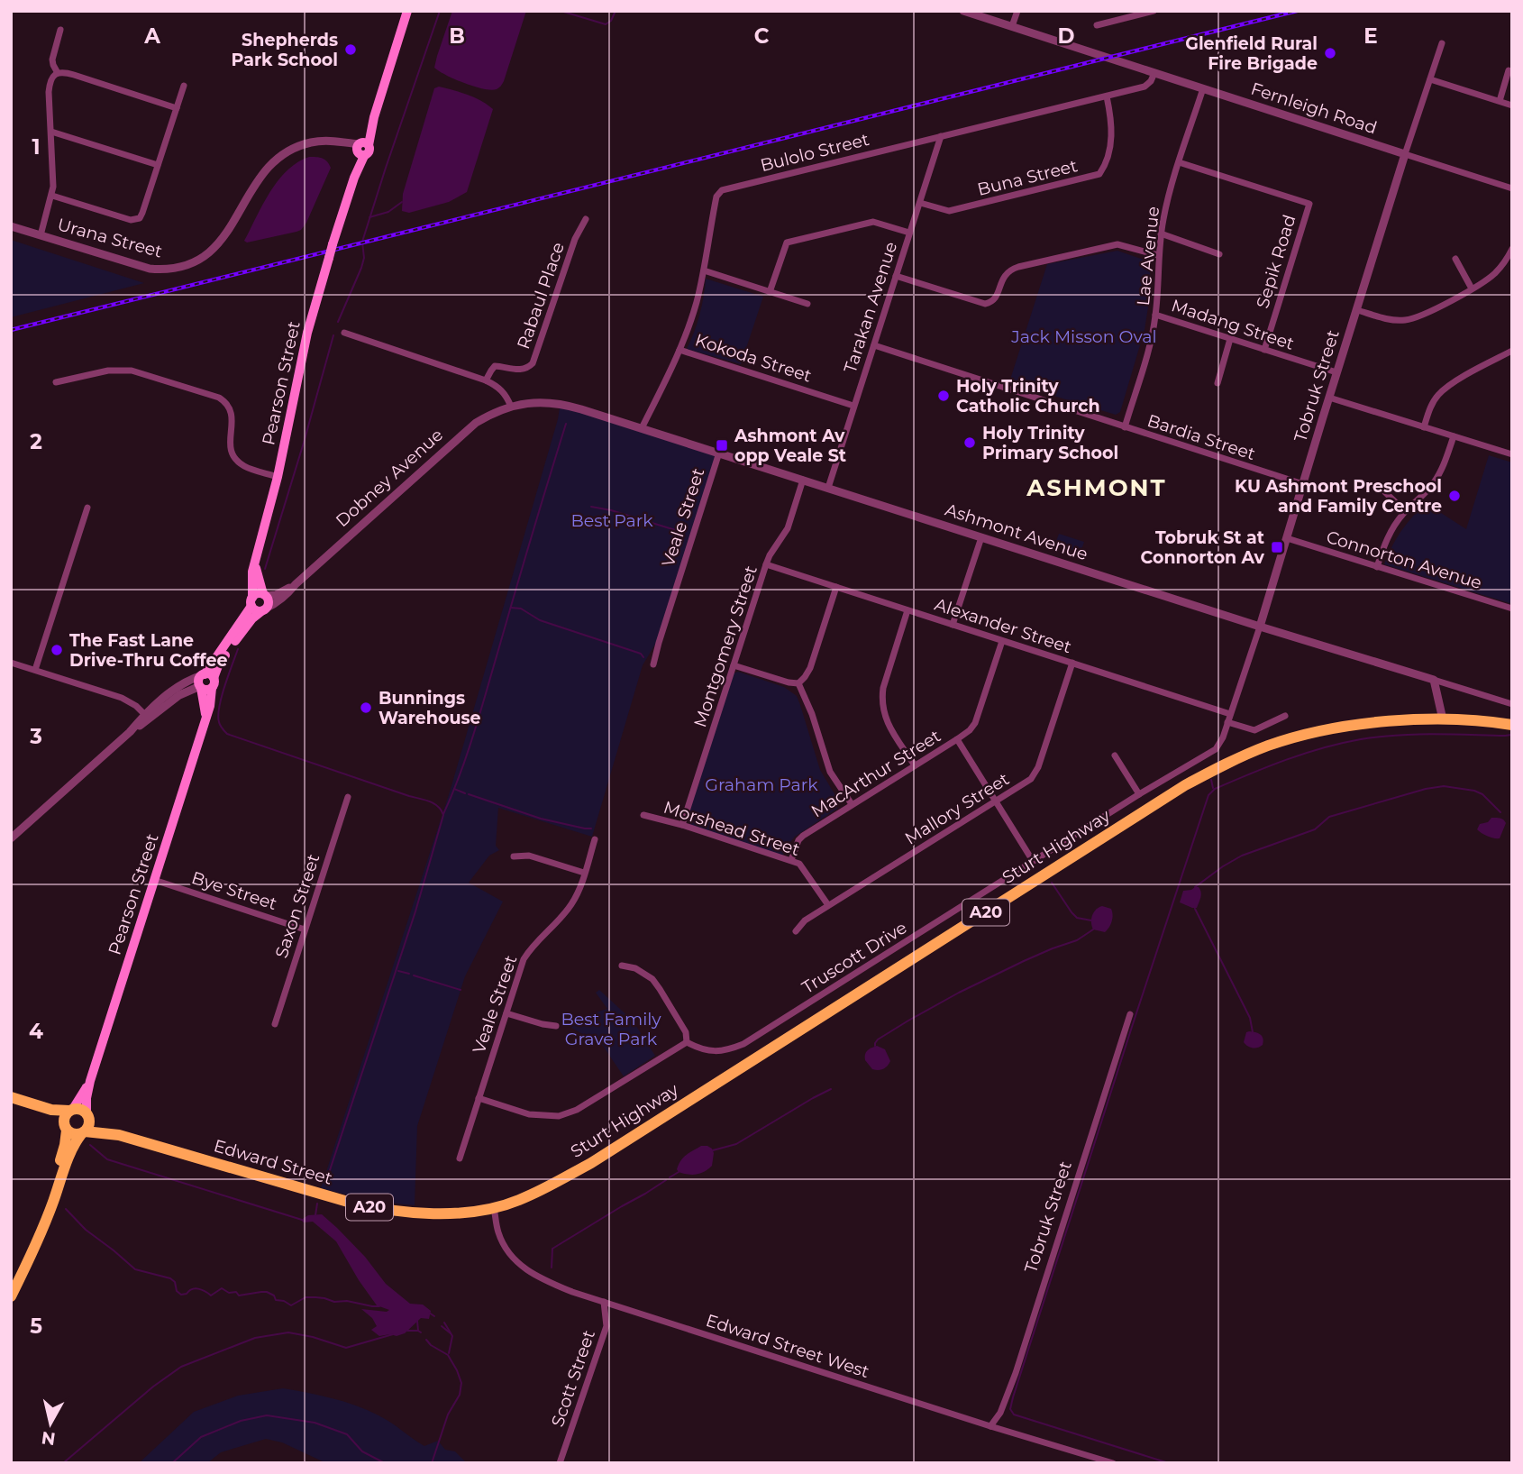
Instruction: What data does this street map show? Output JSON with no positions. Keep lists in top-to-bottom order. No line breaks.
{"streets":{"highway":["Sturt Highway","A20","Edward Street"],"main road":["Pearson Street","Dobney Avenue"],"street":["Fernleigh Road","Bulolo Street","Buna Street","Urana Street","Lae Avenue","Sepik Road","Rabaul Place","Tarakan Avenue","Madang Street","Kokoda Street","Tobruk Street","Bardia Street","Veale Street","Ashmont Avenue","Connorton Avenue","Alexander Street","Montgomery Street","MacArthur Street","Mallory Street","Morshead Street","Bye Street","Saxon Street","Truscott Drive","Edward Street West","Scott Street"]},"crossings":[["Fernleigh Road","Bulolo Street"],["Fernleigh Road","Lae Avenue"],["Fernleigh Road","Tobruk Street"],["Bulolo Street","Buna Street"],["Bulolo Street","Tarakan Avenue"],["Bulolo Street","Kokoda Street"],["Bulolo Street","Ashmont Avenue"],["Buna Street","Tarakan Avenue"],["Urana Street","Pearson Street"],["Lae Avenue","Sepik Road"],["Lae Avenue","Madang Street"],["Lae Avenue","Bardia Street"],["Sepik Road","Madang Street"],["Tarakan Avenue","Kokoda Street"],["Tarakan Avenue","Bardia Street"],["Tarakan Avenue","Ashmont Avenue"],["Madang Street","Tobruk Street"],["Pearson Street","Dobney Avenue"],["Pearson Street","Bye Street"],["Pearson Street","A20"],["Pearson Street","Edward Street"],["Tobruk Street","Bardia Street"],["Tobruk Street","Ashmont Avenue"],["Tobruk Street","Connorton Avenue"],["Tobruk Street","Alexander Street"],["Tobruk Street","Truscott Drive"],["Tobruk Street","Edward Street West"],["Dobney Avenue","Ashmont Avenue"],["Veale Street","Ashmont Avenue"],["Ashmont Avenue","Montgomery Street"],["Alexander Street","Montgomery Street"],["Alexander Street","MacArthur Street"],["Alexander Street","Mallory Street"],["Montgomery Street","Morshead Street"],["MacArthur Street","Morshead Street"],["Mallory Street","Morshead Street"],["Sturt Highway","Edward Street"],["Sturt Highway","Edward Street West"],["Bye Street","Saxon Street"],["A20","Edward Street"],["Edward Street","Edward Street West"],["Edward Street West","Scott Street"]],"districts":["ASHMONT"],"parks":["Jack Misson Oval","Best Park","Graham Park","Best Family Grave Park"],"places":{"other":["Shepherds Park School","Glenfield Rural Fire Brigade","Holy Trinity Catholic Church","Holy Trinity Primary School","KU Ashmont Preschool and Family Centre","The Fast Lane Drive-Thru Coffee","Bunnings Warehouse"],"transit":["Ashmont Av opp Veale St","Tobruk St at Connorton Av"]},"north":"bottom","grid":{"columns":["A","B","C","D","E"],"rows":["1","2","3","4","5"]}}
